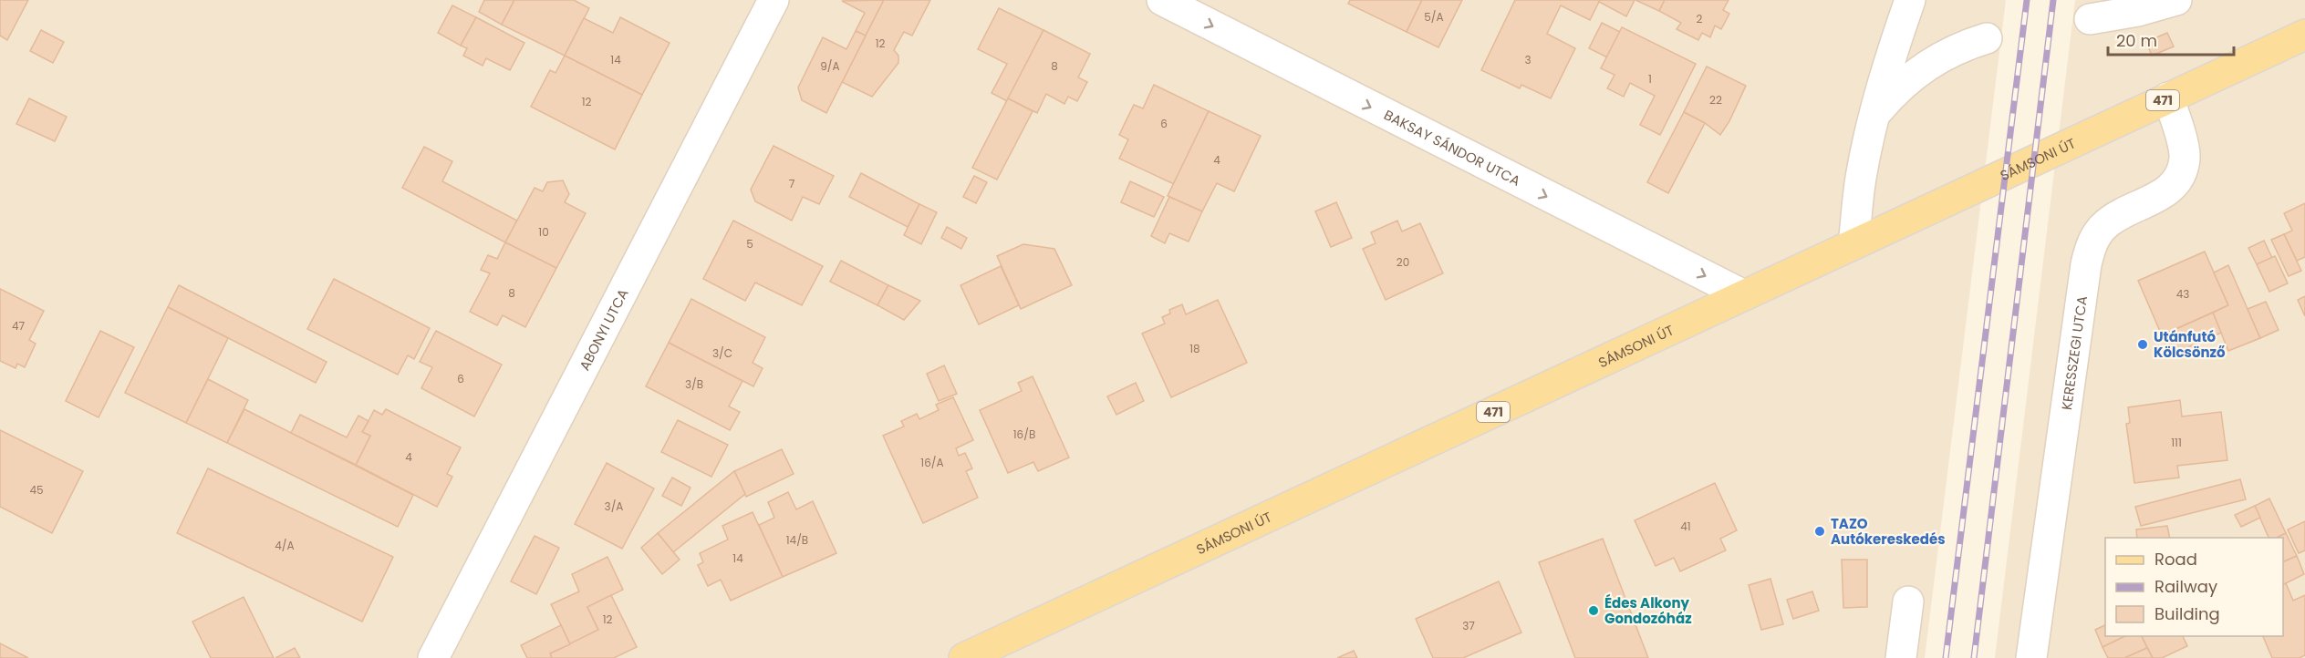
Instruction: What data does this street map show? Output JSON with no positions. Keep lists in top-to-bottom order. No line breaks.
{"streets":{"main road":["471","SÁMSONI ÚT"],"street":["BAKSAY SÁNDOR UTCA","ABONYI UTCA","KERESSZEGI UTCA"]},"crossings":[["BAKSAY SÁNDOR UTCA","SÁMSONI ÚT"],["SÁMSONI ÚT","KERESSZEGI UTCA"]],"one_way":["BAKSAY SÁNDOR UTCA"],"places":["Utánfutó Kölcsönző","TAZO Autókereskedés","Édes Alkony Gondozóház"],"house_numbers":["5/A","2","12","14","3","9/A","8","1","22","12","6","4","7","10","5","20","8","43","47","18","3/C","6","3/B","16/B","111","4","16/A","45","3/A","41","14/B","4/A","14","12","37"],"legend":["Road","Railway","Building"],"scale_bar":"20 m"}
